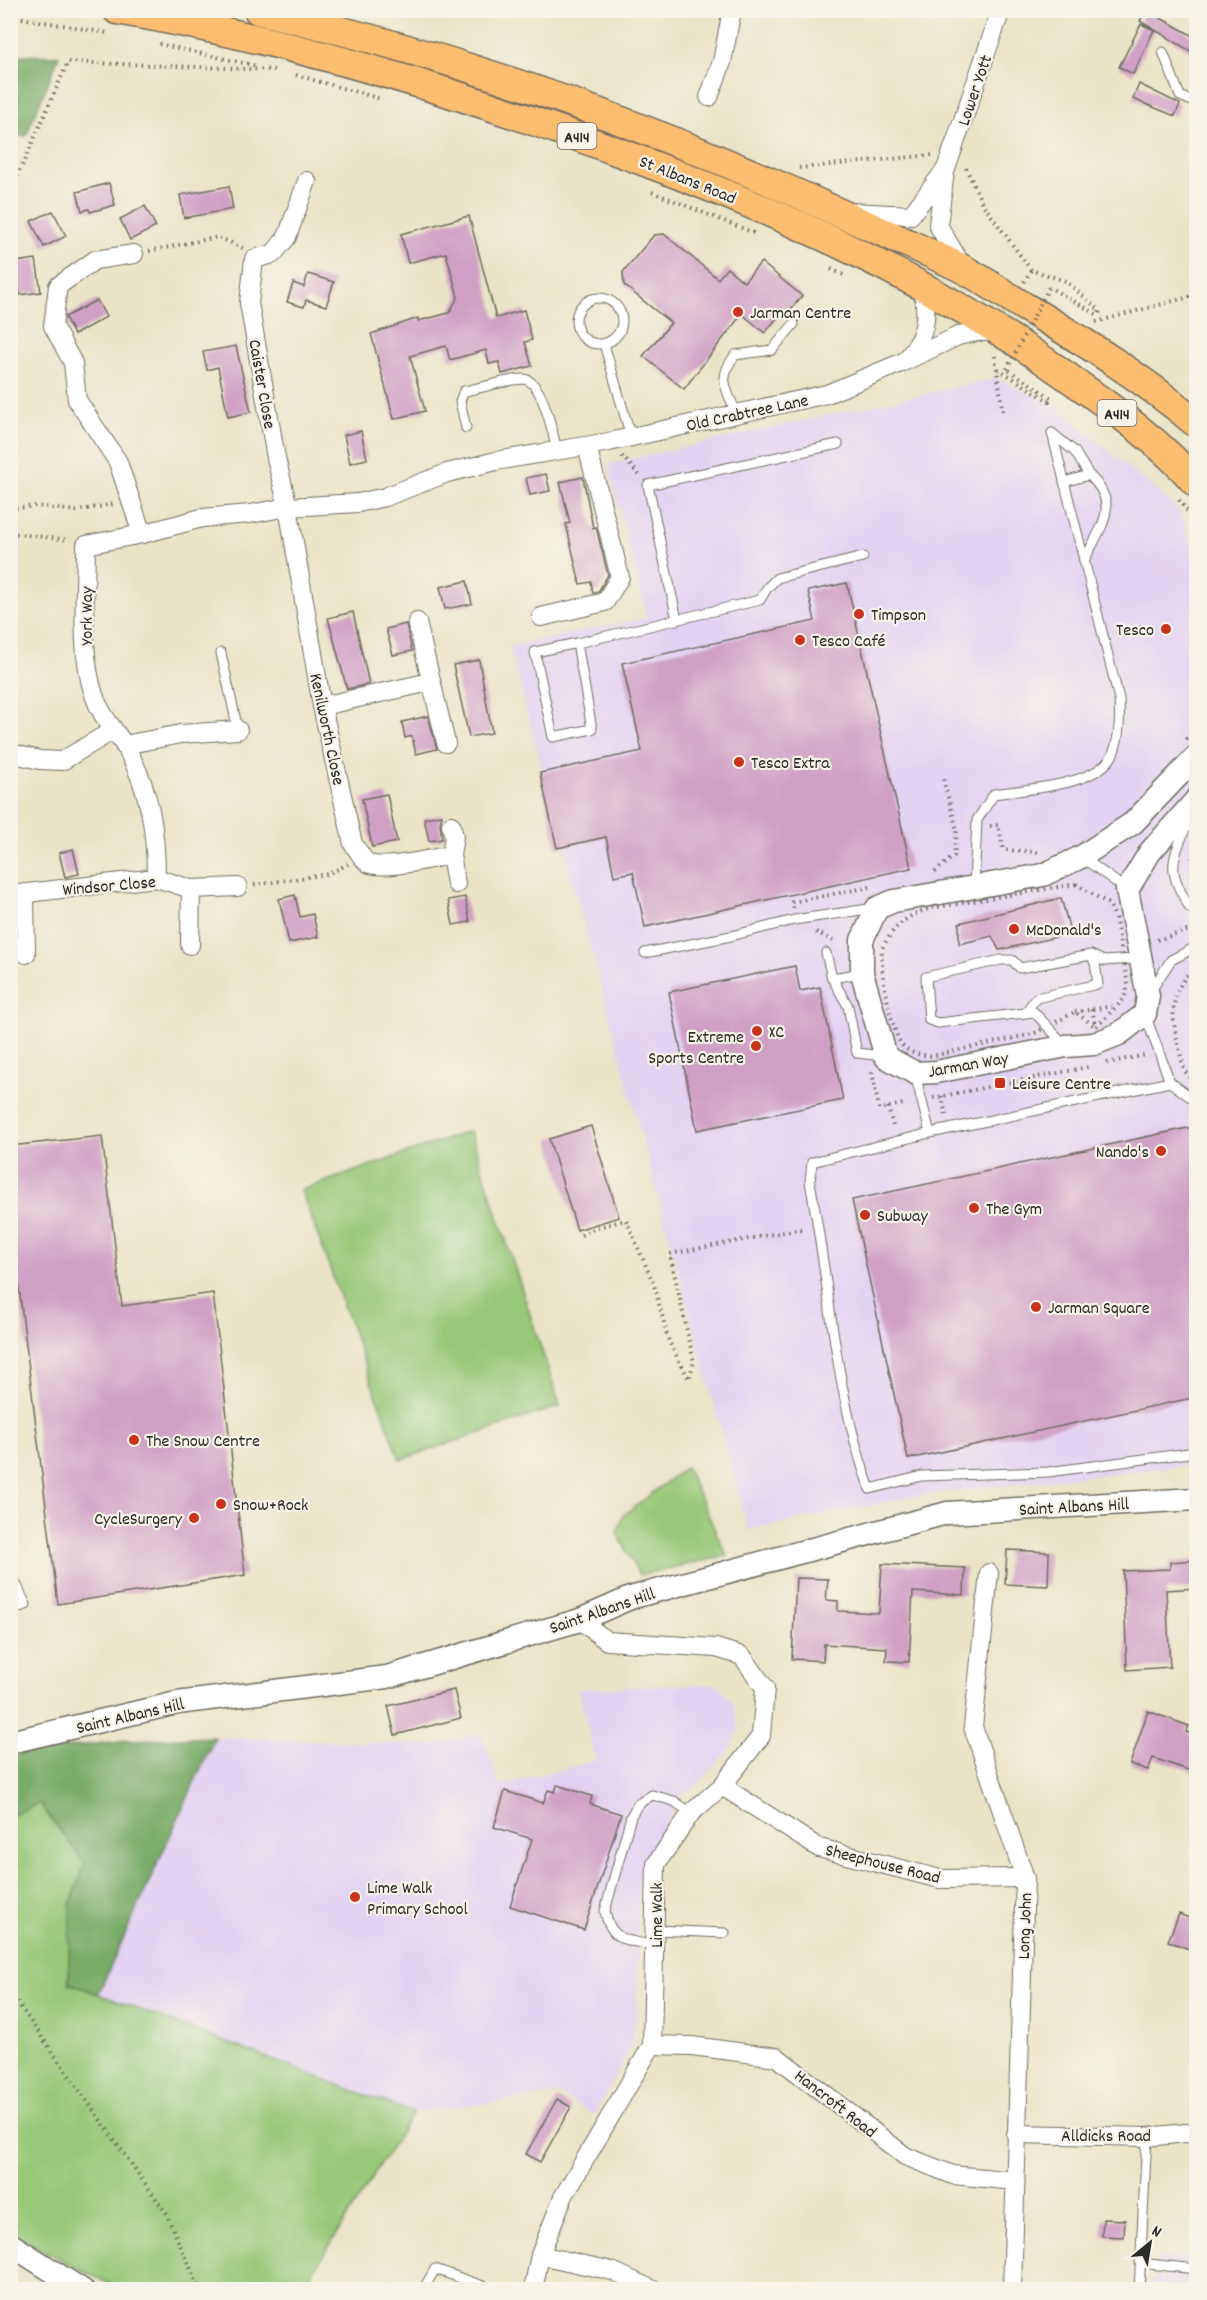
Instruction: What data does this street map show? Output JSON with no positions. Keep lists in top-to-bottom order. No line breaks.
{"streets":{"main road":["A414","St Albans Road"],"street":["Lower Yott","Caister Close","Old Crabtree Lane","York Way","Kenilworth Close","Windsor Close","Jarman Way","Saint Albans Hill","Sheephouse Road","Lime Walk","Long John","Hancroft Road","Alldicks Road"]},"crossings":[["Lower Yott","St Albans Road"],["A414","St Albans Road"],["St Albans Road","Old Crabtree Lane"],["Caister Close","Old Crabtree Lane"],["Caister Close","Kenilworth Close"],["Old Crabtree Lane","Kenilworth Close"],["York Way","Windsor Close"],["Saint Albans Hill","Lime Walk"],["Sheephouse Road","Lime Walk"],["Sheephouse Road","Long John"],["Lime Walk","Hancroft Road"],["Long John","Hancroft Road"],["Long John","Alldicks Road"]],"places":{"other":["Jarman Centre","Timpson","Tesco","Tesco Café","Tesco Extra","McDonald's","XC","Extreme Sports Centre","Nando's","The Gym","Subway","Jarman Square","The Snow Centre","Snow+Rock","CycleSurgery","Lime Walk Primary School"],"transit":["Leisure Centre"]},"north":"top right"}
